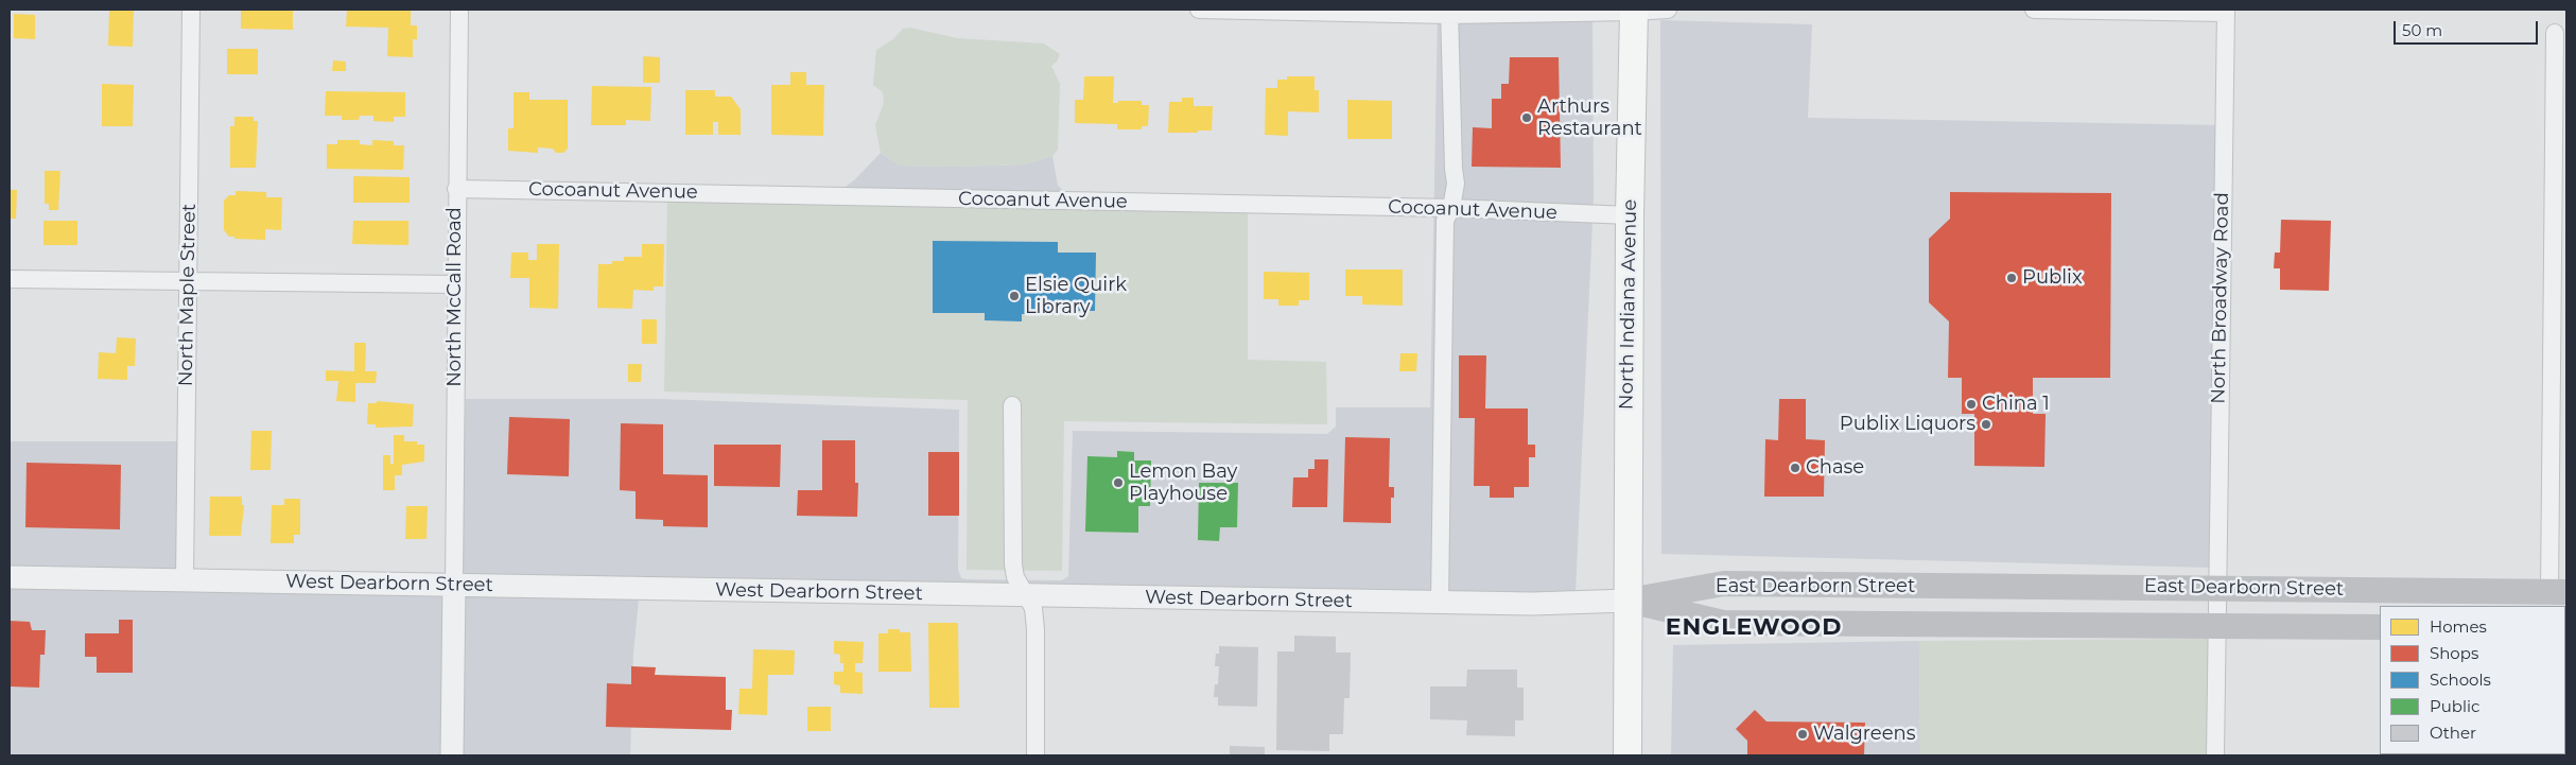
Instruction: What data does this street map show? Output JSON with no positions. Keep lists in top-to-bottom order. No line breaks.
{"streets":{"main road":["North Indiana Avenue","East Dearborn Street"],"street":["Cocoanut Avenue","North Maple Street","North McCall Road","North Broadway Road","West Dearborn Street"]},"crossings":[["Cocoanut Avenue","North McCall Road"],["Cocoanut Avenue","North Indiana Avenue"],["North Maple Street","West Dearborn Street"],["North McCall Road","West Dearborn Street"],["North Broadway Road","East Dearborn Street"],["North Indiana Avenue","West Dearborn Street"],["North Indiana Avenue","East Dearborn Street"],["West Dearborn Street","East Dearborn Street"]],"districts":["ENGLEWOOD"],"places":["Arthurs Restaurant","Publix","Elsie Quirk Library","China 1","Publix Liquors","Chase","Lemon Bay Playhouse","Walgreens"],"legend":["Homes","Shops","Schools","Public","Other"],"scale_bar":"50 m"}
